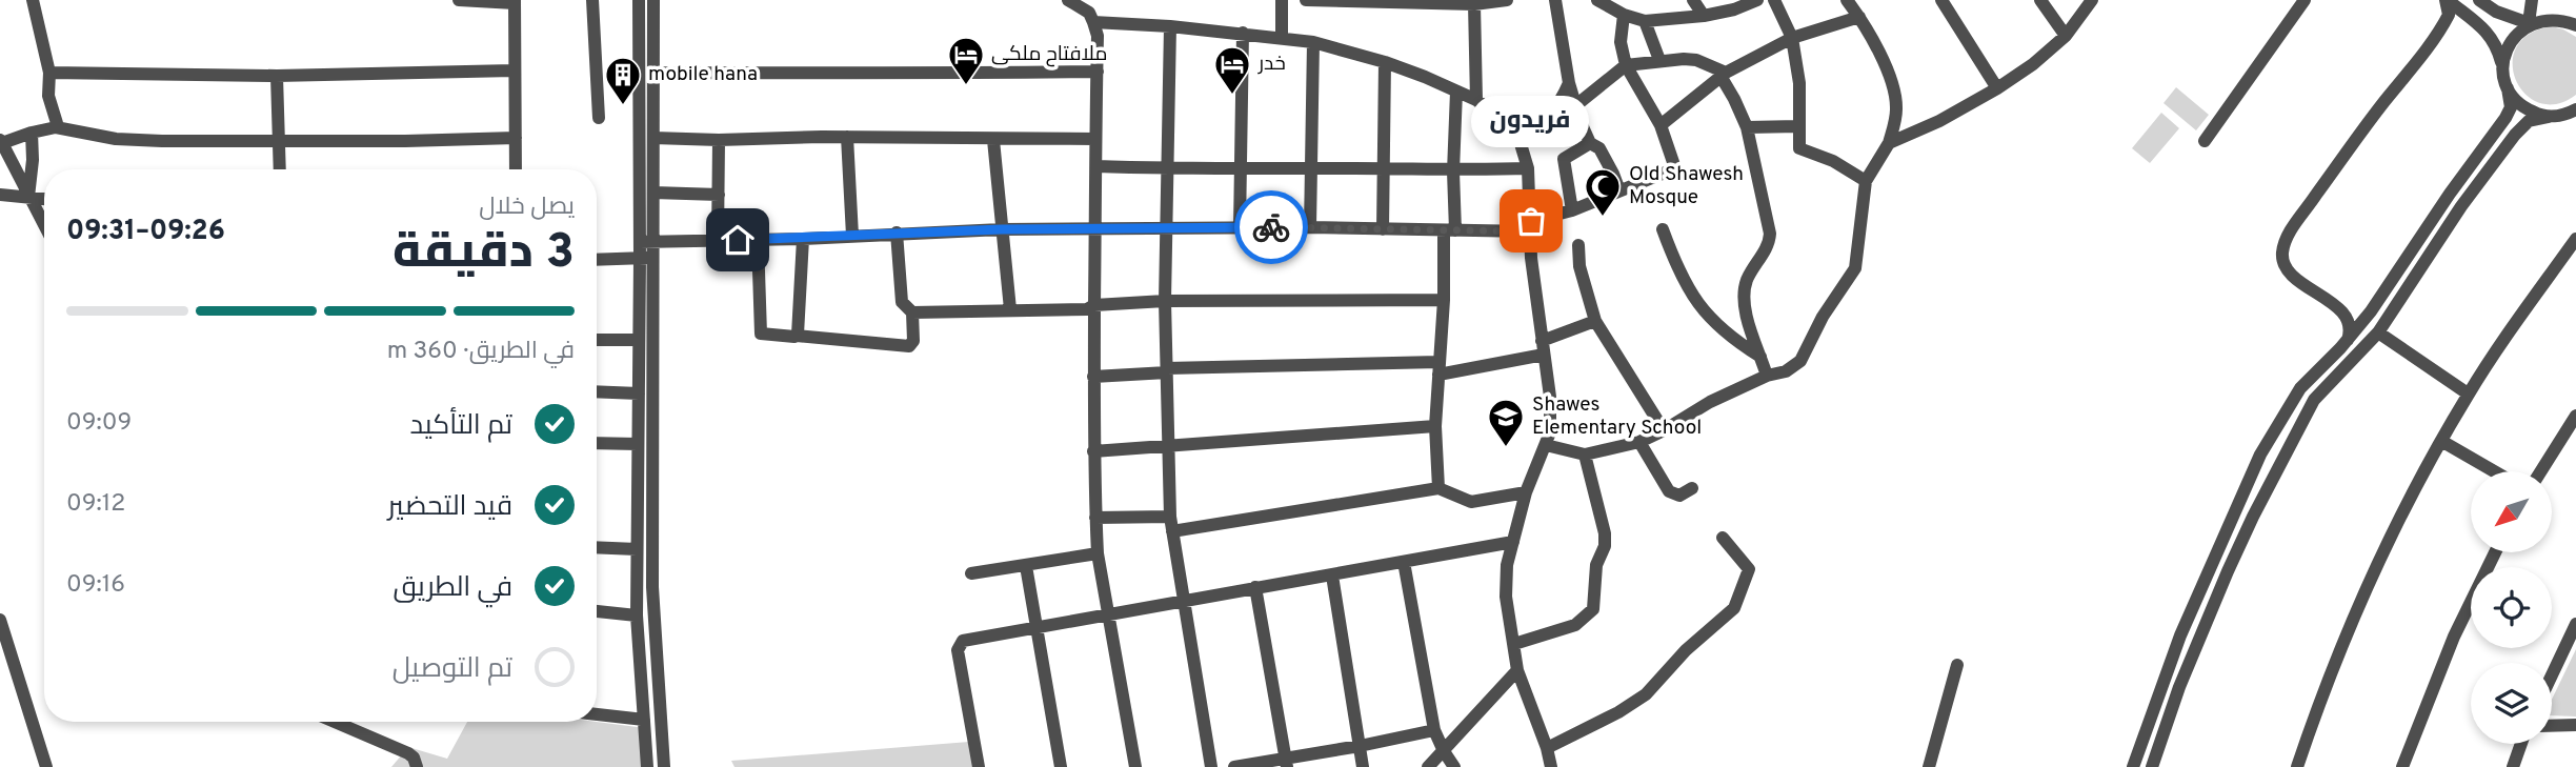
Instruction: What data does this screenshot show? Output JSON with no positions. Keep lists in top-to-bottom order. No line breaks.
{"places":{"hotel":["ملافتاح ملکی","خدر"],"building":["mobile hana"],"mosque":["Old Shawesh Mosque"],"other":["فريدون"],"school or university":["Shawes Elementary School"]},"north":"bottom left","page":{"bubble":"فريدون","heading":["3 دقيقة","يصل خلال","09:26–09:31"],"bar":"في الطريق · 360 m","list":[["تم التأكيد","09:09"],["قيد التحضير","09:12"],["في الطريق","09:16"],"تم التوصيل"]}}
